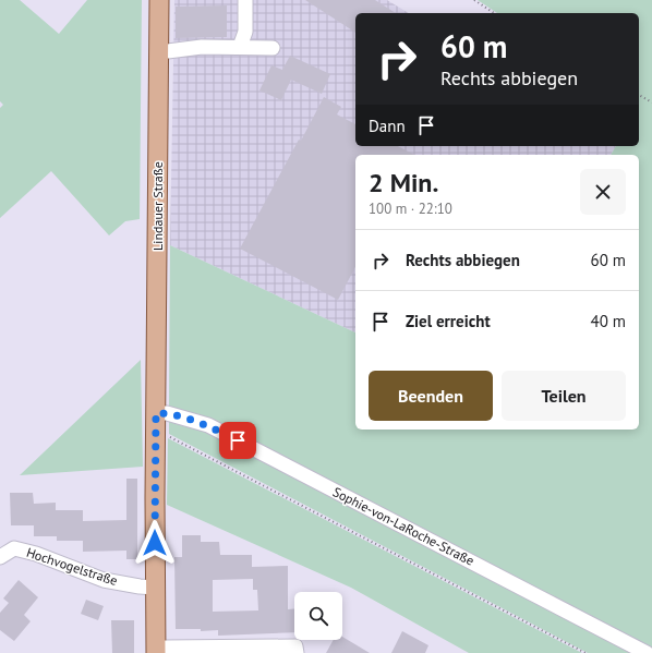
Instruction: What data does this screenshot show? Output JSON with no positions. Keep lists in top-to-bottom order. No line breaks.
{"streets":{"main road":["Lindauer Straße"],"street":["Sophie-von-LaRoche-Straße","Hochvogelstraße"]},"crossings":[["Lindauer Straße","Sophie-von-LaRoche-Straße"],["Lindauer Straße","Hochvogelstraße"]],"page":{"turn":["60 m","Rechts abbiegen"],"then":"Dann","heading":["2 Min.","100 m · 22:10"],"list":[{"name":"Rechts abbiegen","value":"60 m"},{"name":"Ziel erreicht","value":"40 m"}],"buttons":["Beenden","Teilen"]}}
